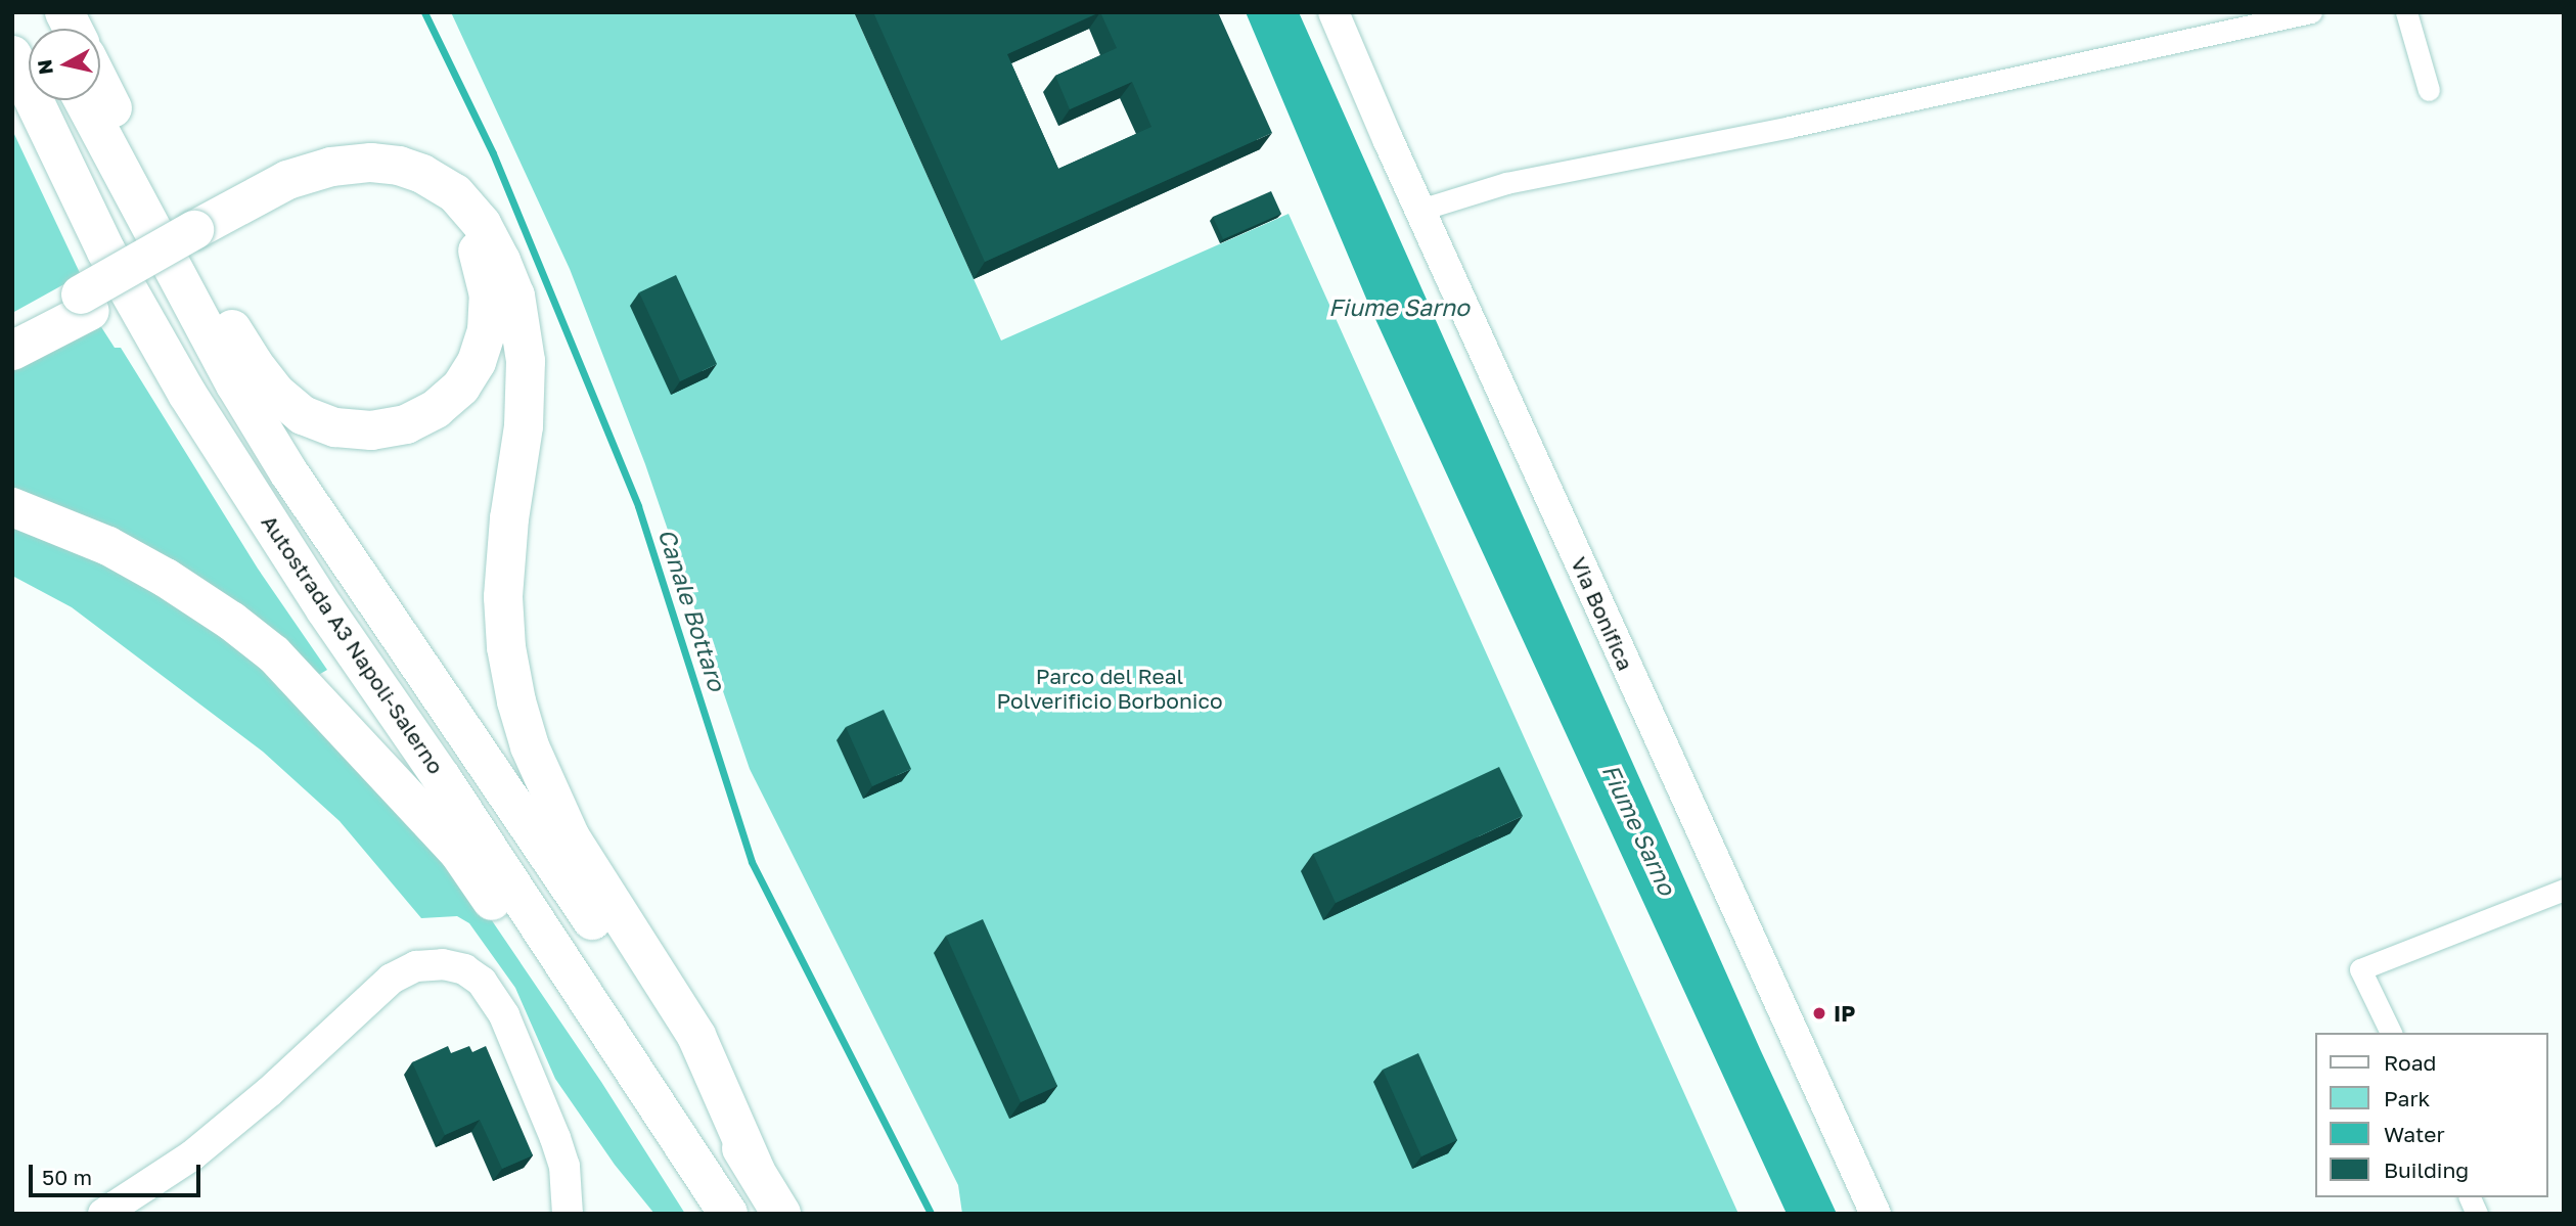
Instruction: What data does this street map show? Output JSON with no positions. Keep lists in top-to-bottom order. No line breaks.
{"streets":{"highway":["Autostrada A3 Napoli-Salerno"],"main road":["Via Bonifica"]},"water":["Fiume Sarno","Canale Bottaro"],"parks":["Parco del Real Polverificio Borbonico"],"places":["IP"],"legend":["Road","Park","Water","Building"],"scale_bar":"50 m","north":"left"}
